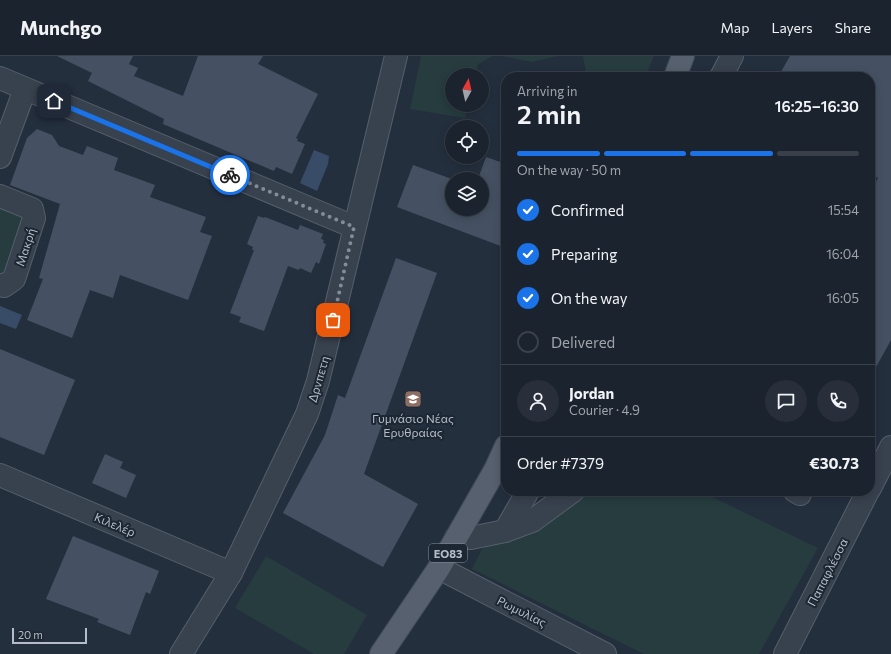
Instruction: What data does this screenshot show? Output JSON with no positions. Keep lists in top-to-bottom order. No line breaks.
{"streets":{"main road":["ΕΟ83"],"street":["Μακρή","Δρνπετη","Κιλελέρ","Παπαφλέσσα","Ρωμυλίας"]},"crossings":[["Δρνπετη","Κιλελέρ"],["ΕΟ83","Ρωμυλίας"]],"places":{"school or university":["Γυμνάσιο Νέας Ερυθραίας"]},"scale_bar":"20 m","north":"top","page":{"header":"Munchgo","nav":["Map","Layers","Share"],"heading":["2 min","Arriving in","16:25–16:30"],"panel":["Jordan","Courier · 4.9","Order #7379","€30.73"],"bar":"On the way · 50 m","list":[["Confirmed","15:54"],["Preparing","16:04"],["On the way","16:05"],"Delivered"],"scale":"20 m"}}
